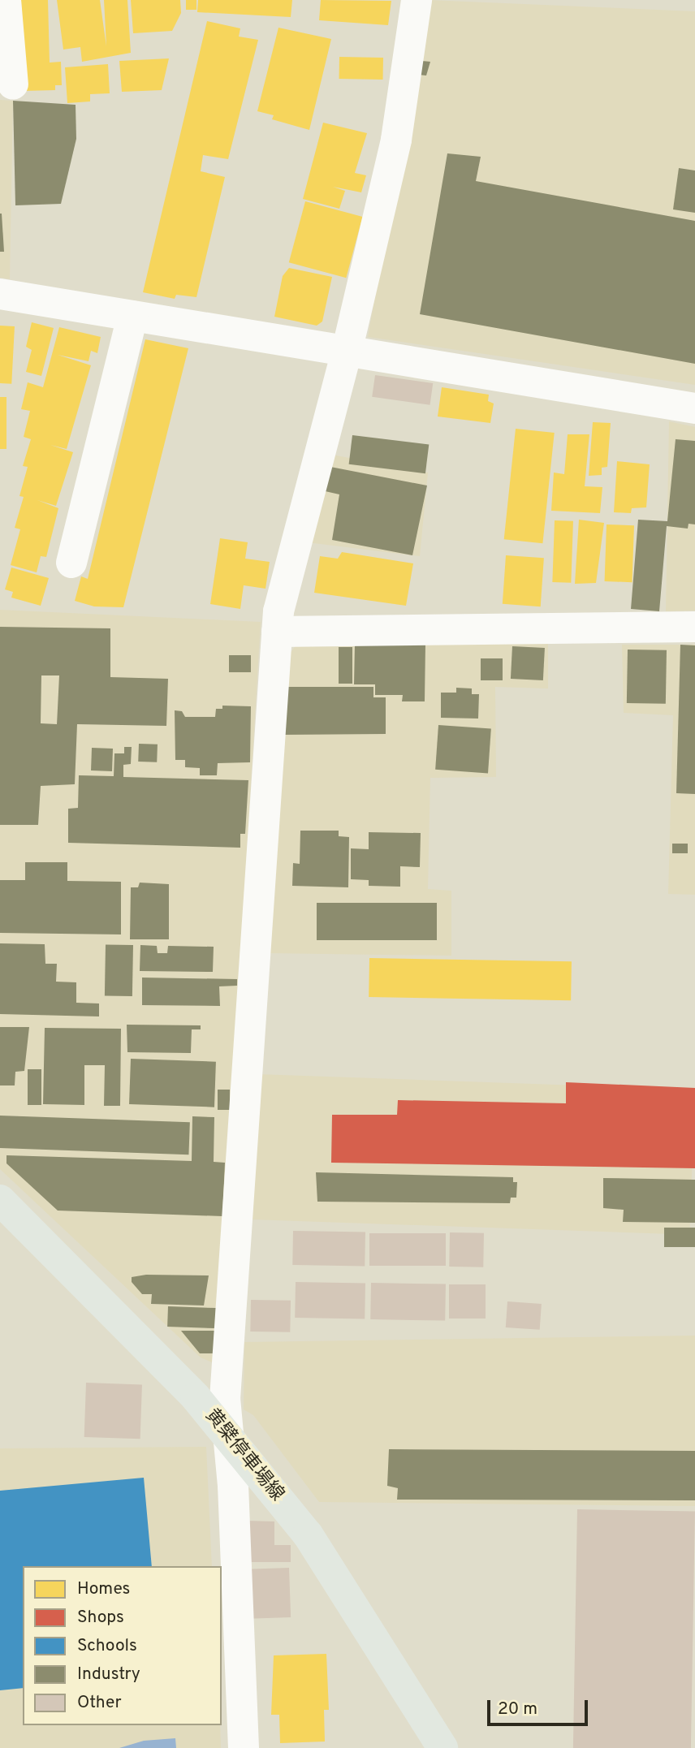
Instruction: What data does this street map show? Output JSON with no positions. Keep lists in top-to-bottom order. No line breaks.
{"streets":{"main road":["黄檗停車場線"]},"legend":["Homes","Shops","Schools","Industry","Other"],"scale_bar":"20 m"}
